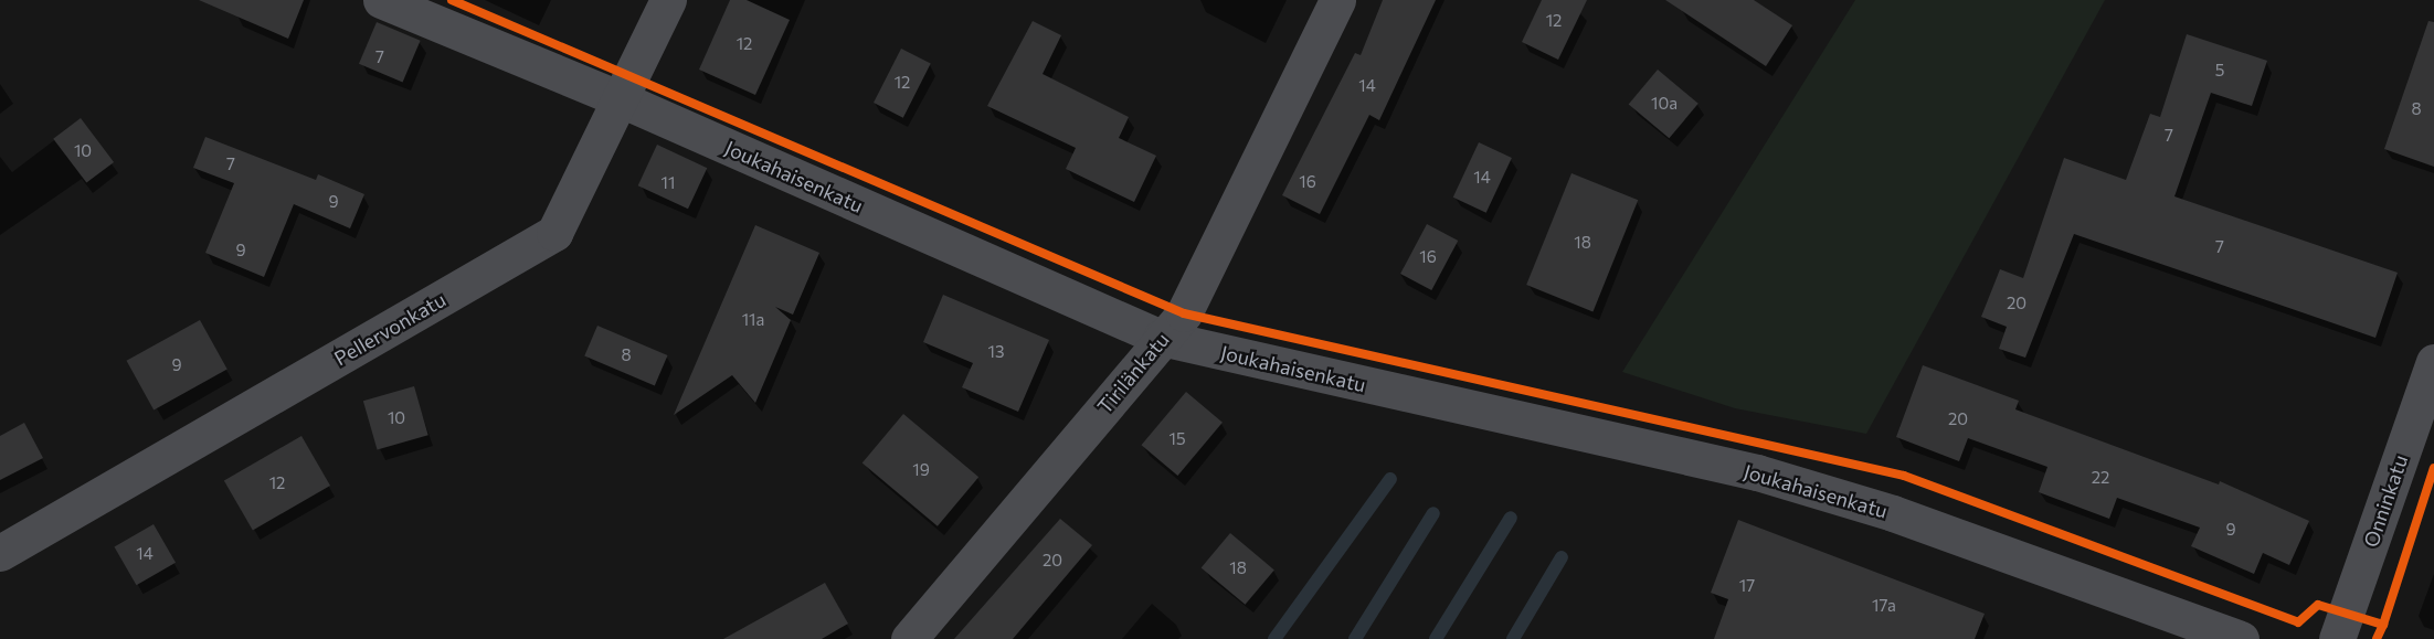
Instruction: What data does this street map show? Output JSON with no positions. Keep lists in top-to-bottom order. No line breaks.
{"streets":{"street":["Joukahaisenkatu","Pellervonkatu","Tirilänkatu","Onninkatu"]},"crossings":[["Joukahaisenkatu","Pellervonkatu"],["Joukahaisenkatu","Tirilänkatu"]],"house_numbers":["12","12","7","5","12","14","10a","8","7","10","7","14","16","11","9","18","7","9","16","20","11a","13","8","9","10","20","15","19","22","12","9","14","20","18","17","17a"]}
